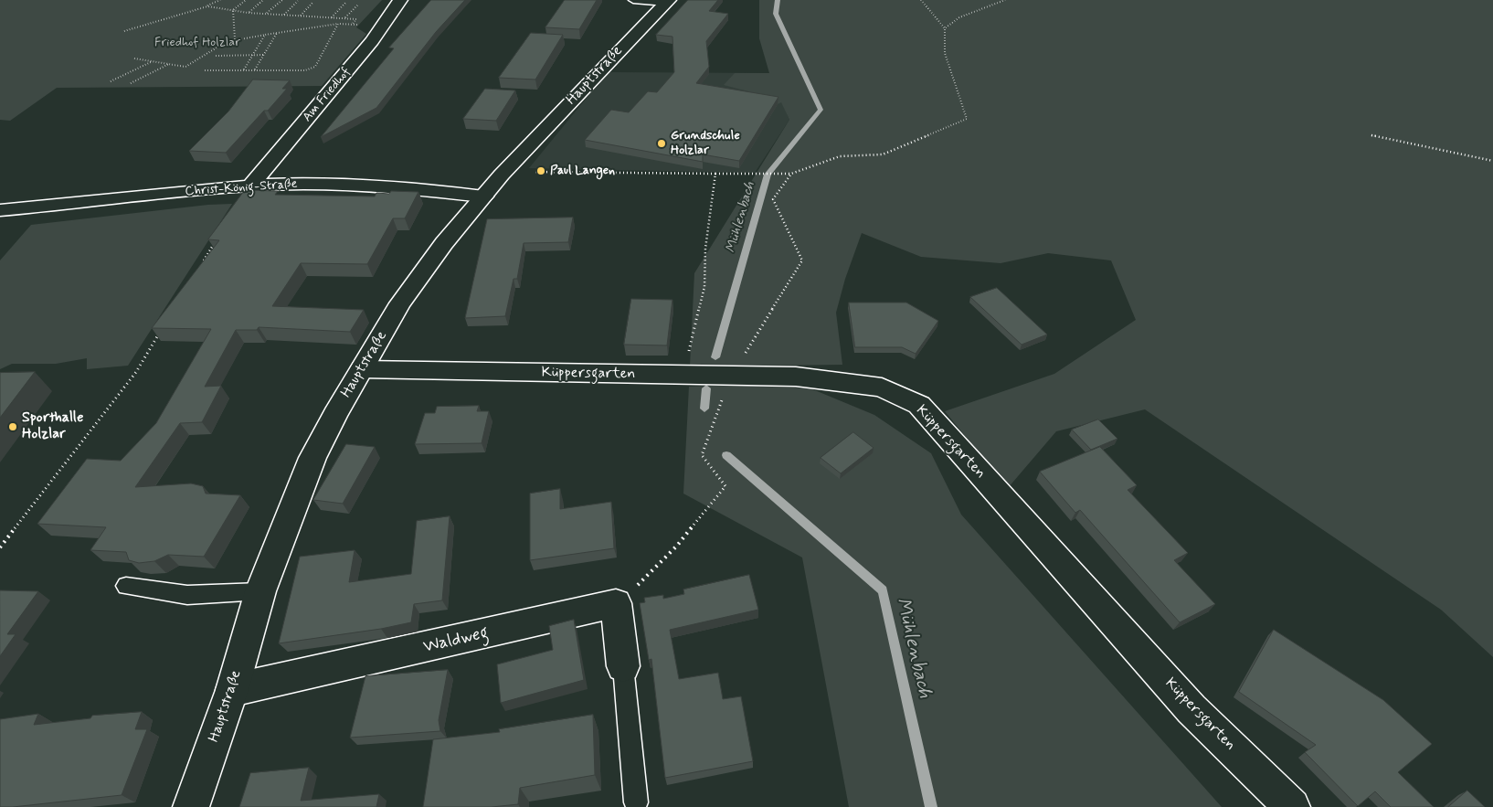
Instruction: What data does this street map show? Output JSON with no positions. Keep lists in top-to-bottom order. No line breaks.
{"streets":{"street":["Hauptstraße","Am Friedhof","Christ-König-Straße","Küppersgarten","Waldweg"]},"crossings":[["Hauptstraße","Christ-König-Straße"],["Hauptstraße","Küppersgarten"],["Hauptstraße","Waldweg"],["Am Friedhof","Christ-König-Straße"]],"water":["Mühlenbach"],"parks":["Friedhof Holzlar"],"places":["Grundschule Holzlar","Paul Langen","Sporthalle Holzlar"]}
